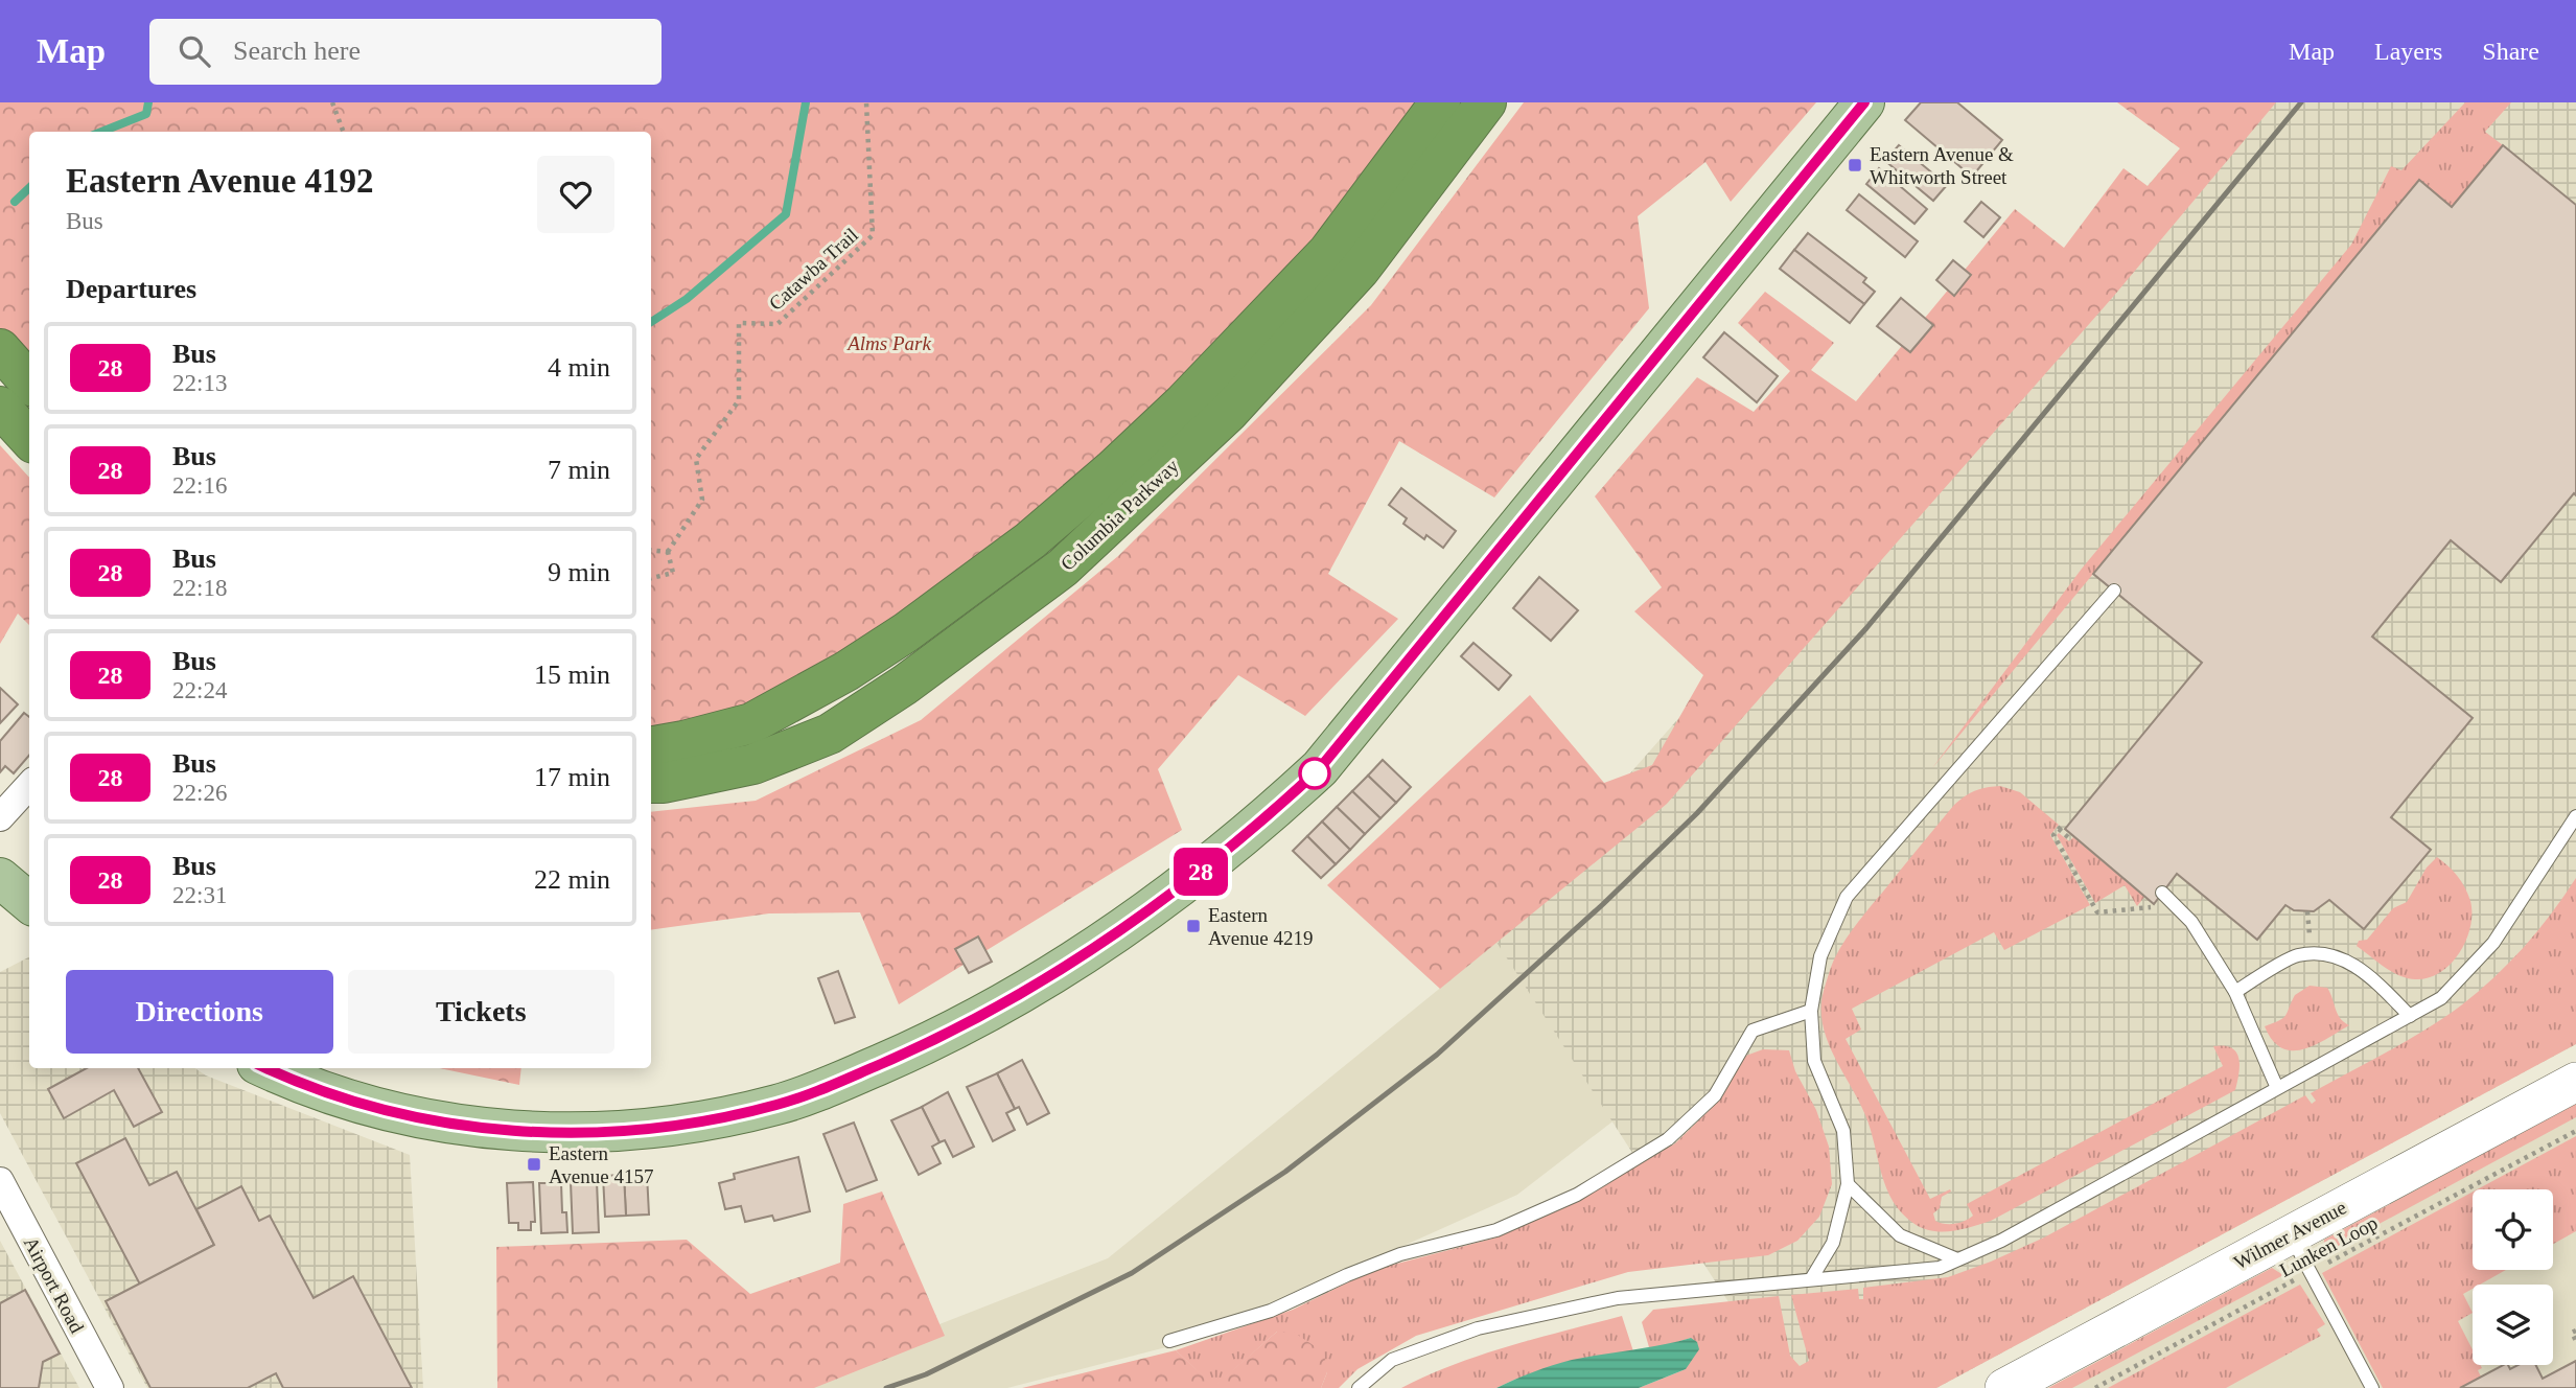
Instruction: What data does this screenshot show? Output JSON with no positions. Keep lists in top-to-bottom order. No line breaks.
{"streets":{"highway":["Columbia Parkway"],"street":["Wilmer Avenue","Airport Road"],"path":["Catawba Trail","Lunken Loop"]},"parks":["Alms Park"],"places":{"transit":["Eastern Avenue & Whitworth Street","Eastern Avenue 4219","Eastern Avenue 4157"]},"lines":["bus line 28"],"page":{"header":"Map","search":"Search here","nav":["Map","Layers","Share"],"on_map":"28","heading":[["Eastern Avenue 4192","Bus"],"Departures"],"list":[{"mark":"28","name":"Bus","note":"22:13","value":"4 min"},{"mark":"28","name":"Bus","note":"22:16","value":"7 min"},{"mark":"28","name":"Bus","note":"22:18","value":"9 min"},{"mark":"28","name":"Bus","note":"22:24","value":"15 min"},{"mark":"28","name":"Bus","note":"22:26","value":"17 min"},{"mark":"28","name":"Bus","note":"22:31","value":"22 min"}],"buttons":["Directions","Tickets"]}}
